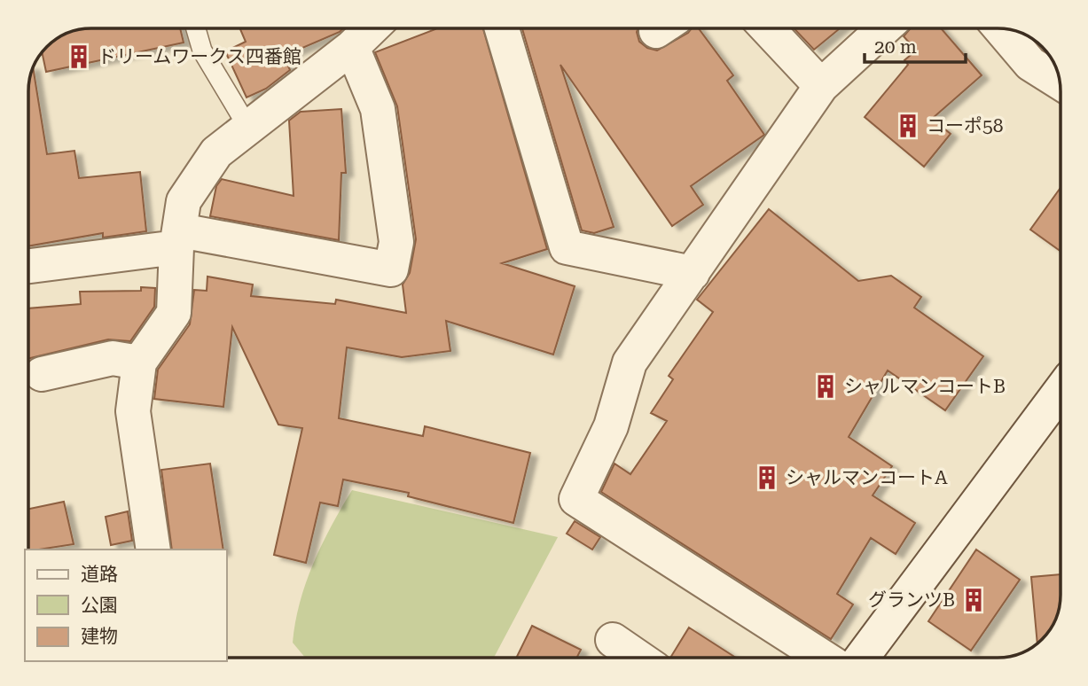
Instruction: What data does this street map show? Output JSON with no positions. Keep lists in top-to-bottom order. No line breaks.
{"places":{"building":["ドリームワークス四番館","コーポ58","シャルマンコートB","シャルマンコートA","グランツB"]},"legend":["道路","公園","建物"],"scale_bar":"20 m"}
